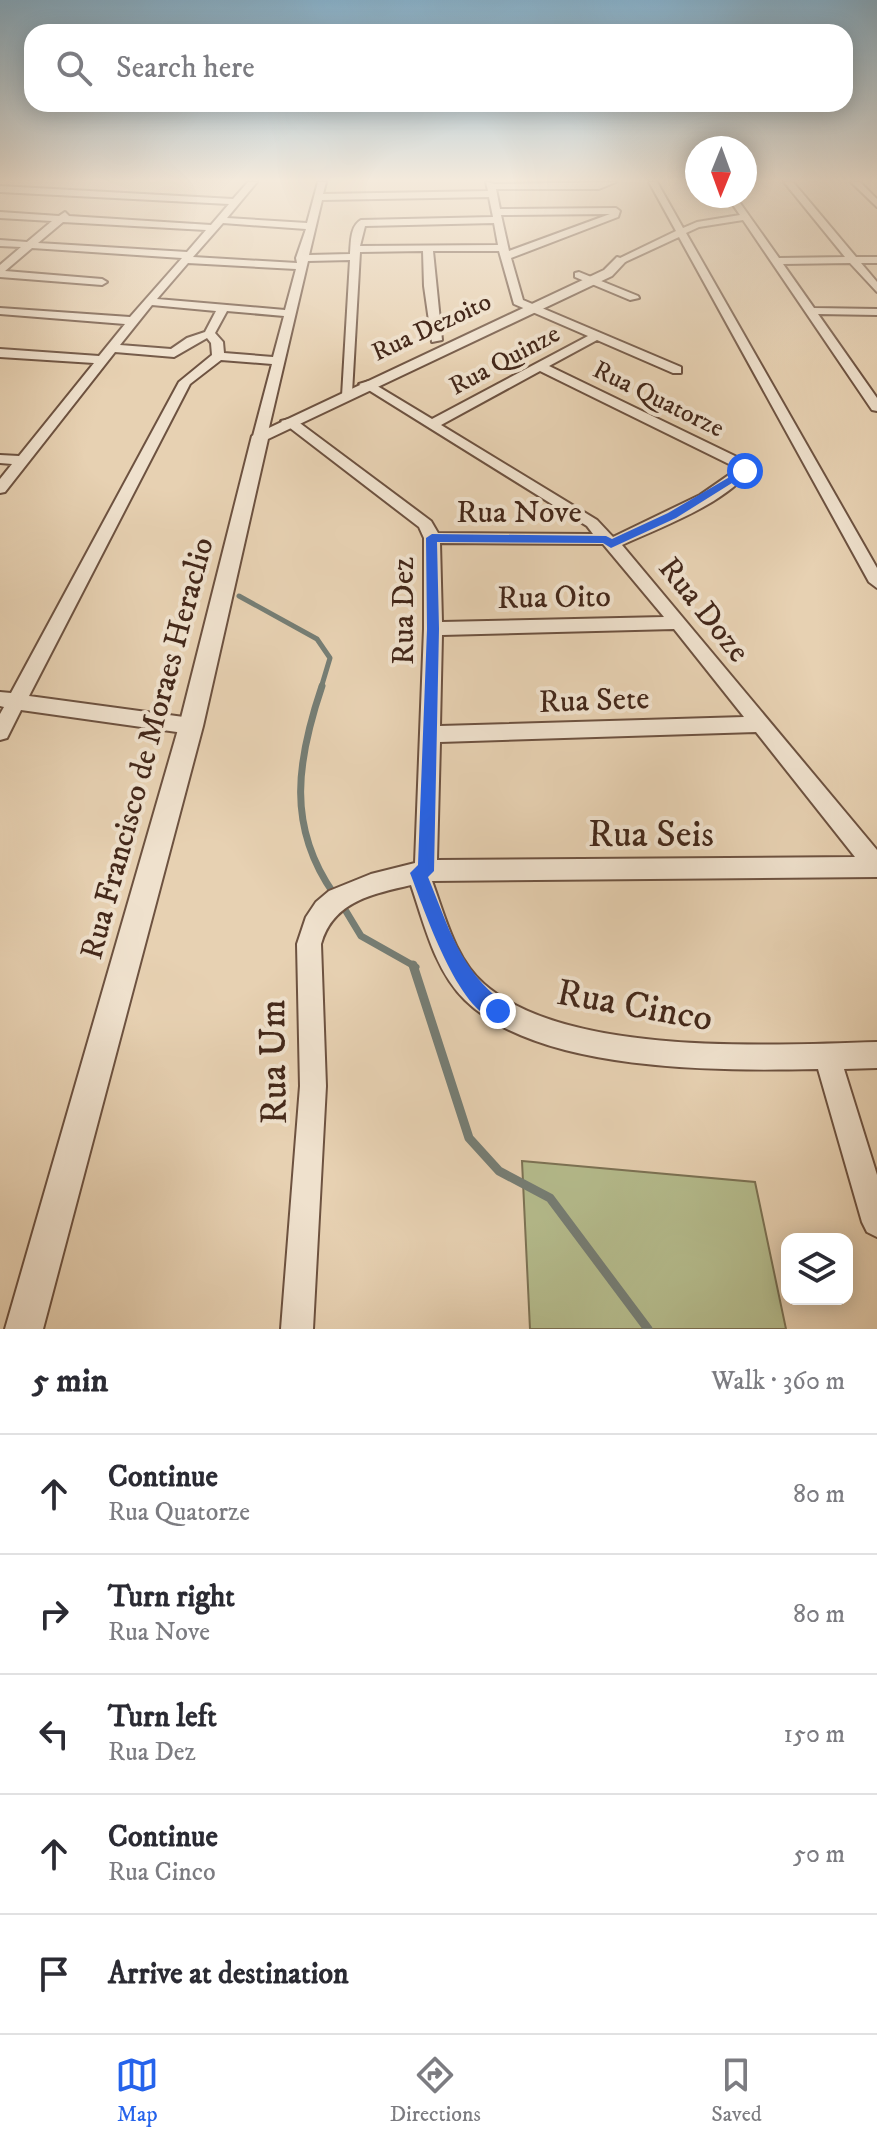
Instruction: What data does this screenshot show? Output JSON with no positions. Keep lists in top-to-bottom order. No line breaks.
{"streets":{"street":["Rua Dezoito","Rua Quinze","Rua Quatorze","Rua Nove","Rua Oito","Rua Doze","Rua Dez","Rua Sete","Rua Francisco de Moraes Heraclio","Rua Seis","Rua Cinco","Rua Um"]},"crossings":[["Rua Dezoito","Rua Doze"],["Rua Dezoito","Rua Dez"],["Rua Dezoito","Rua Francisco de Moraes Heraclio"],["Rua Quinze","Rua Quatorze"],["Rua Quinze","Rua Doze"],["Rua Quatorze","Rua Nove"],["Rua Quatorze","Rua Doze"],["Rua Nove","Rua Doze"],["Rua Nove","Rua Dez"],["Rua Oito","Rua Doze"],["Rua Oito","Rua Dez"],["Rua Doze","Rua Sete"],["Rua Doze","Rua Seis"],["Rua Dez","Rua Sete"],["Rua Dez","Rua Seis"],["Rua Dez","Rua Cinco"],["Rua Dez","Rua Um"],["Rua Seis","Rua Cinco"],["Rua Seis","Rua Um"],["Rua Cinco","Rua Um"]],"north":"bottom","page":{"search":"Search here","heading":["5 min","Walk · 360 m"],"list":[["Continue","Rua Quatorze","80 m"],["Turn right","Rua Nove","80 m"],["Turn left","Rua Dez","150 m"],["Continue","Rua Cinco","50 m"],"Arrive at destination"],"nav":["Map","Directions","Saved"]}}
